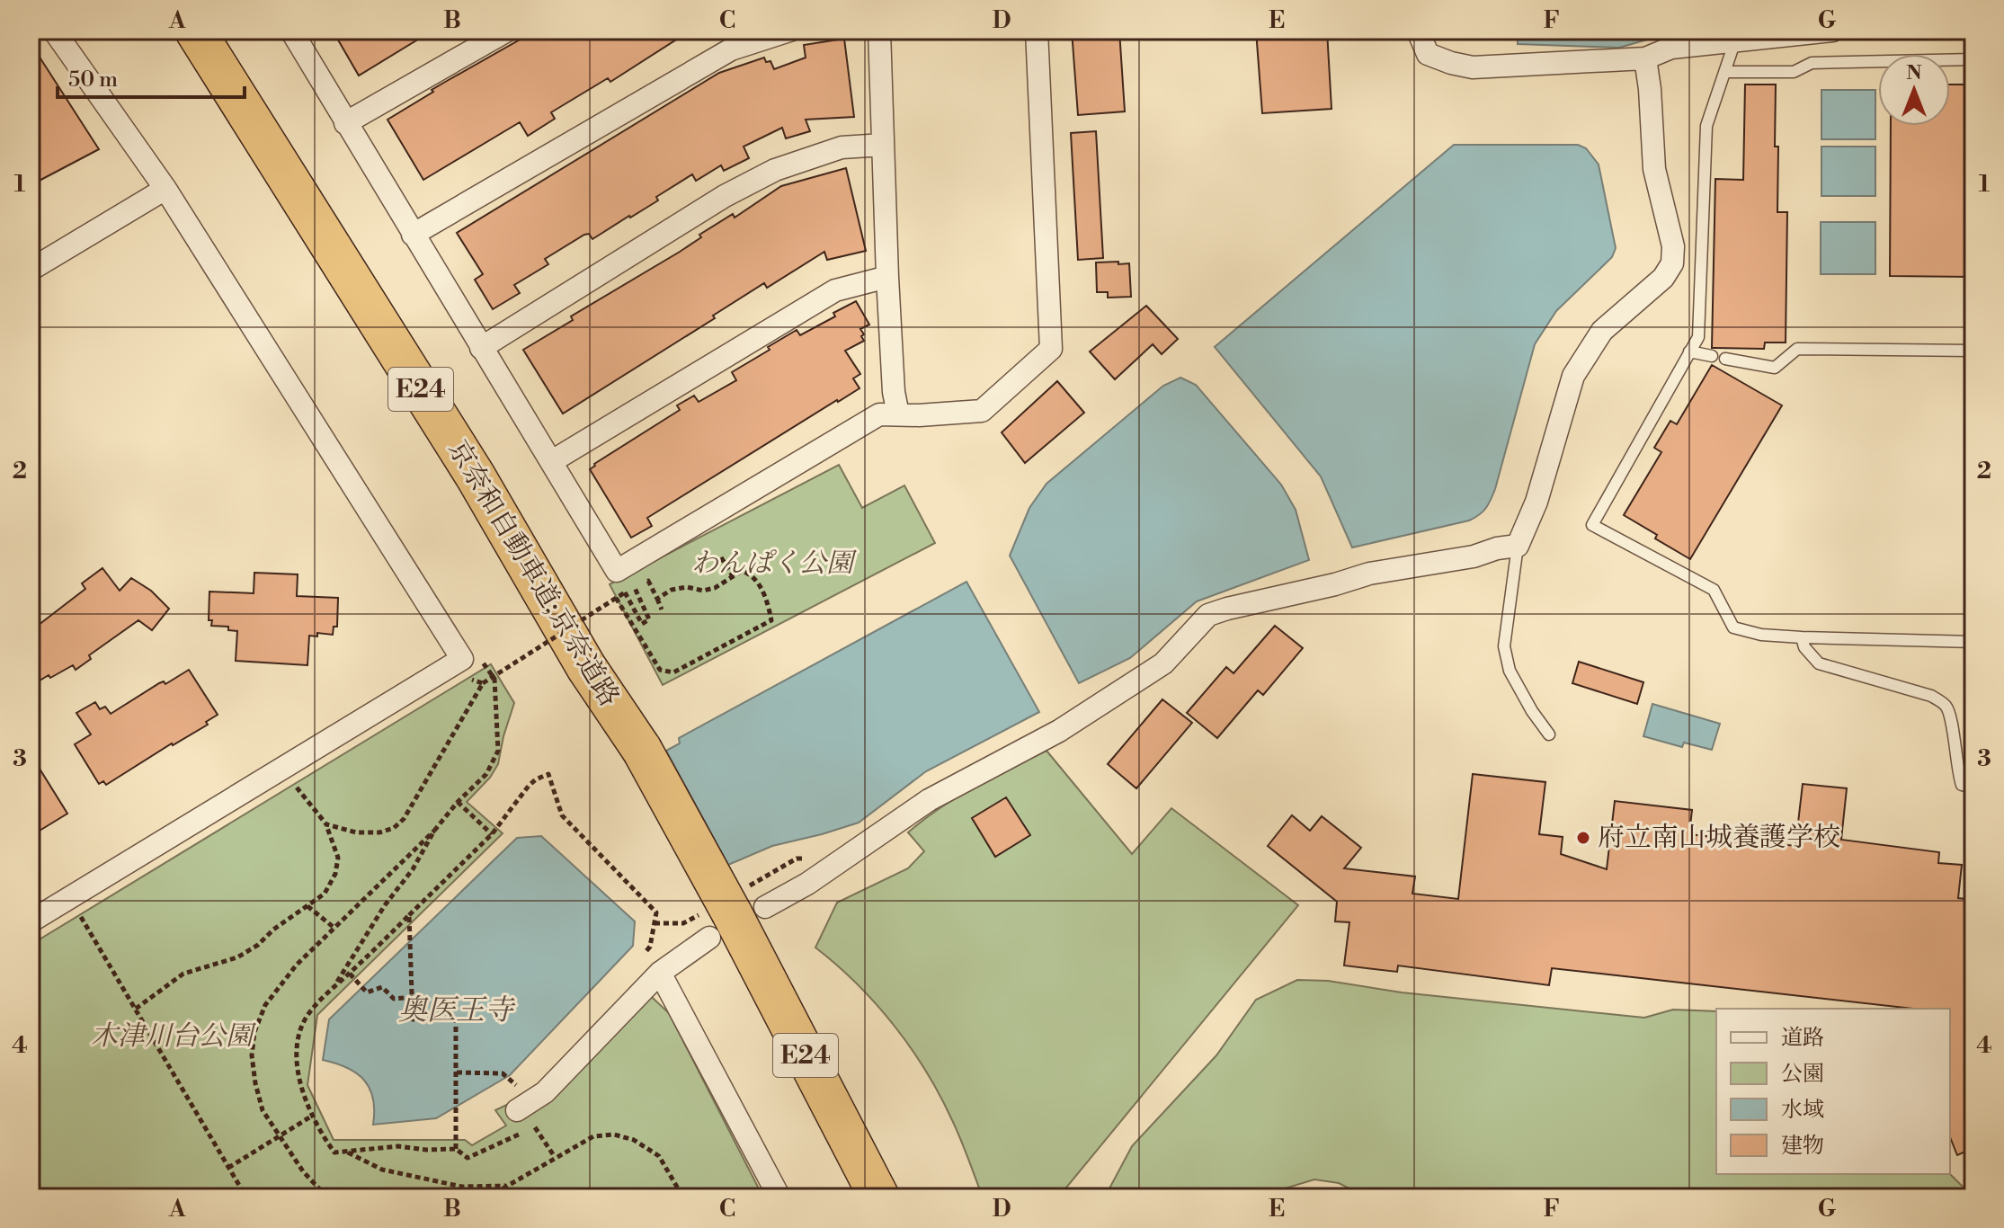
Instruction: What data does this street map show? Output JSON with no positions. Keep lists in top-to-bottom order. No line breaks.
{"streets":{"highway":["E24","京奈和自動車道;京奈道路"]},"water":["奥医王寺"],"parks":["わんぱく公園","木津川台公園"],"places":["府立南山城養護学校"],"legend":["道路","公園","水域","建物"],"scale_bar":"50 m","north":"top","grid":{"columns":["A","B","C","D","E","F","G"],"rows":["1","2","3","4"]}}
